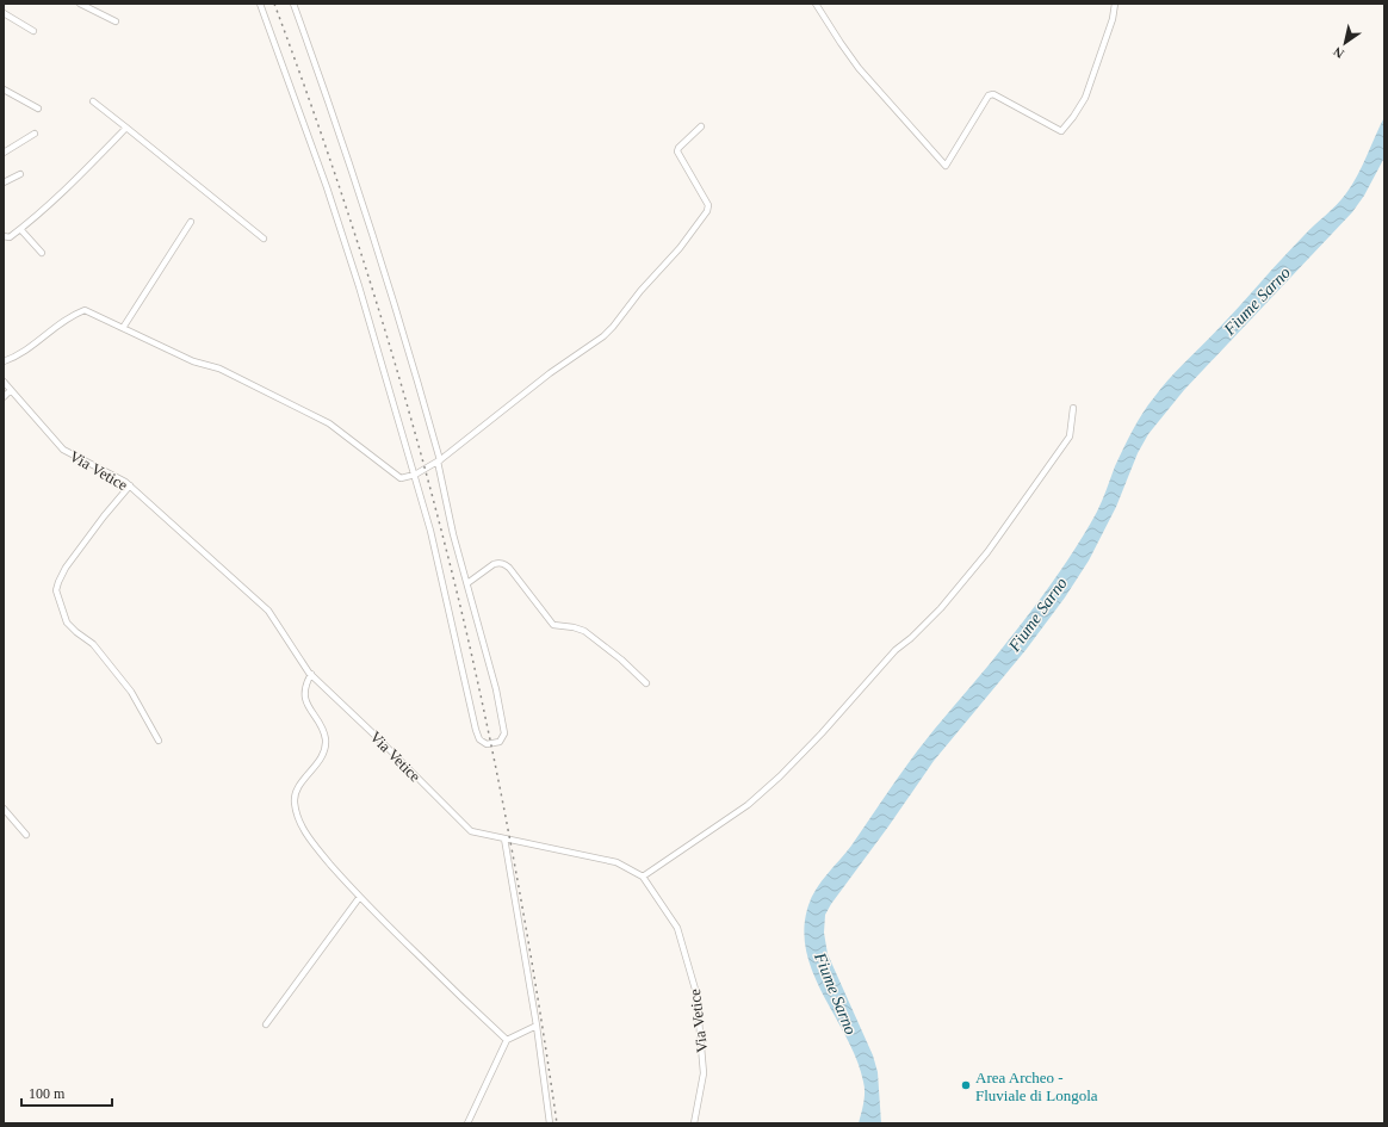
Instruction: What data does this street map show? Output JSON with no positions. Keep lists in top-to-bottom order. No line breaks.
{"streets":{"street":["Via Vetice"]},"water":["Fiume Sarno"],"places":["Area Archeo - Fluviale di Longola"],"scale_bar":"100 m","north":"bottom left"}
